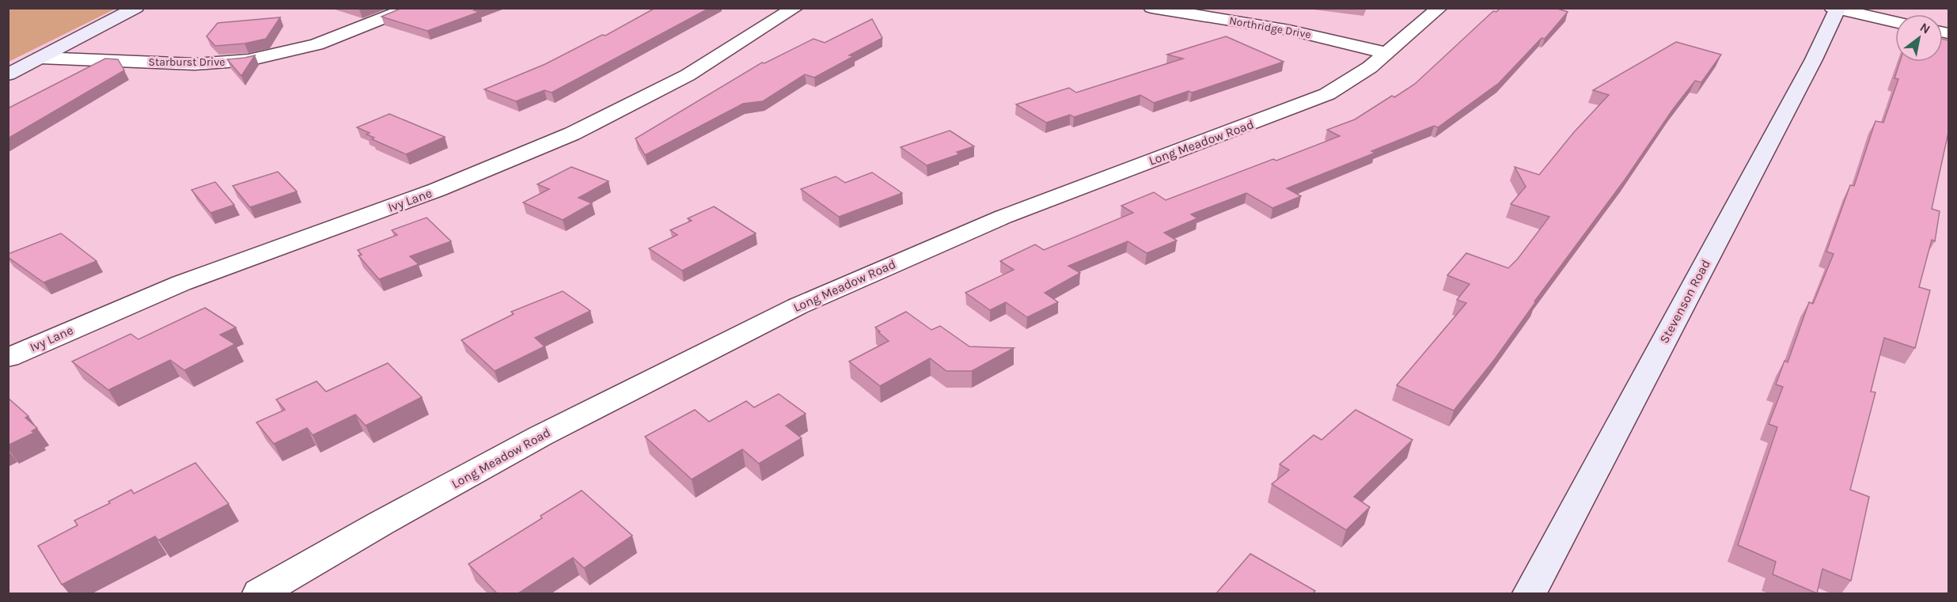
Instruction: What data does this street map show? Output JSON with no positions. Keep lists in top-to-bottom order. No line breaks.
{"streets":{"main road":["Stevenson Road"],"street":["Northridge Drive","Starburst Drive","Long Meadow Road","Ivy Lane"]},"crossings":[["Northridge Drive","Long Meadow Road"]],"north":"top right"}
